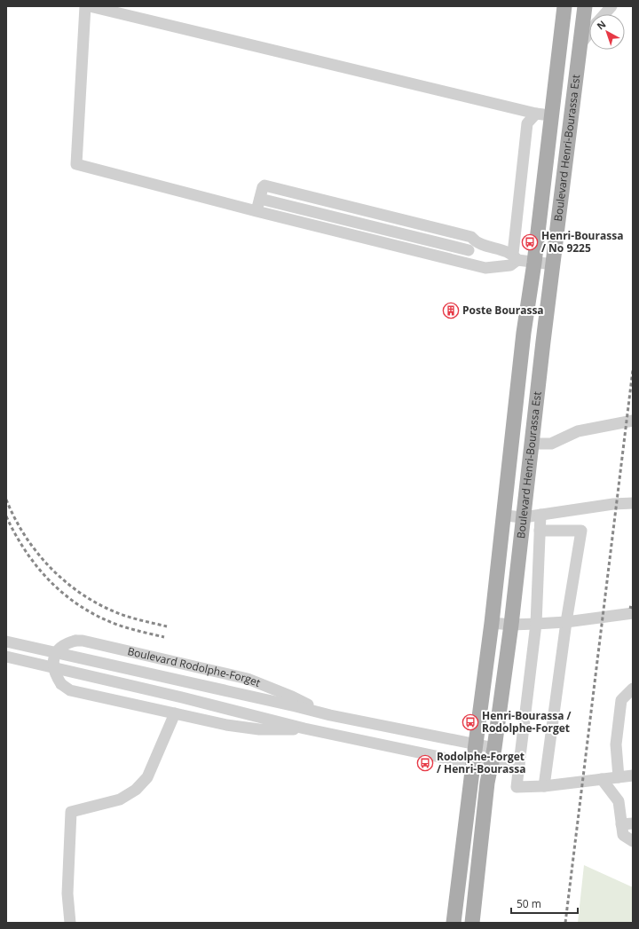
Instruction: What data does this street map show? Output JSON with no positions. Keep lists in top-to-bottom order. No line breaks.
{"streets":{"main road":["Boulevard Henri-Bourassa Est"],"street":["Boulevard Rodolphe-Forget"]},"crossings":[["Boulevard Henri-Bourassa Est","Boulevard Rodolphe-Forget"]],"places":{"bus stop":["Henri-Bourassa / No 9225","Henri-Bourassa / Rodolphe-Forget","Rodolphe-Forget / Henri-Bourassa"],"building":["Poste Bourassa"]},"scale_bar":"50 m","north":"top left"}
